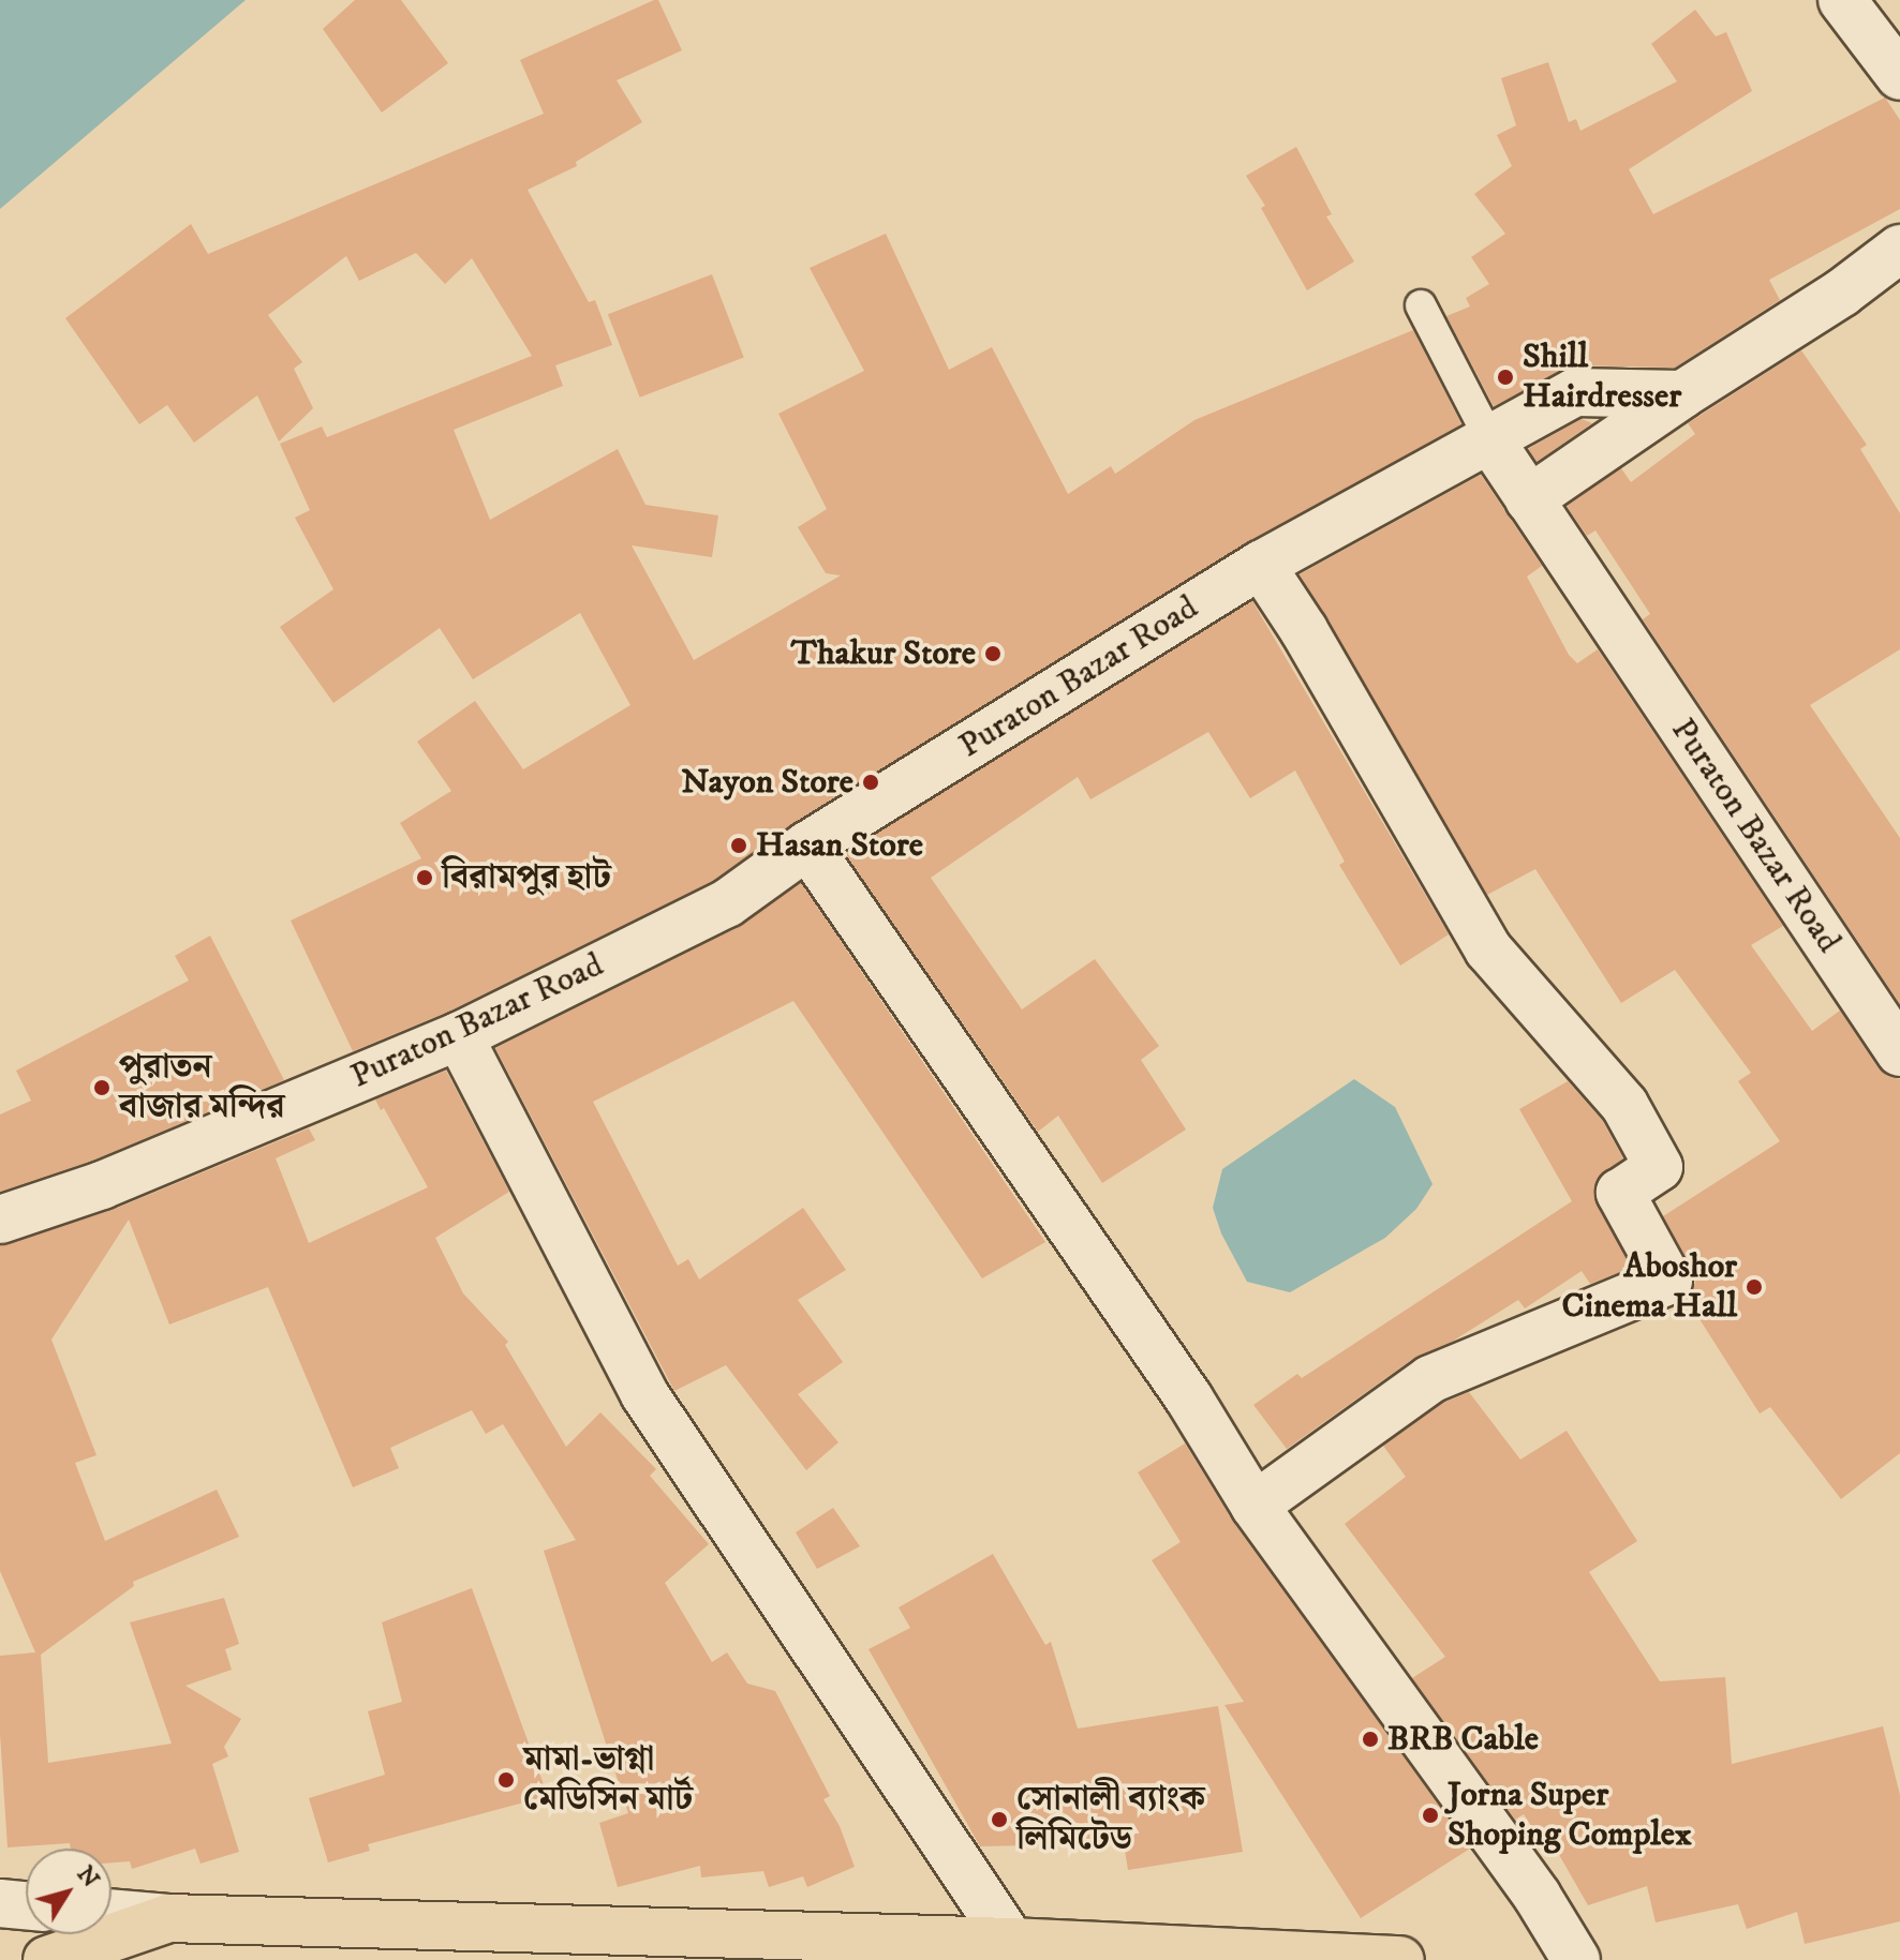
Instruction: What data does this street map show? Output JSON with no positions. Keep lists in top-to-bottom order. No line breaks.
{"streets":{"street":["Puraton Bazar Road"]},"places":["Shill Hairdresser","Thakur Store","Nayon Store","Hasan Store","বিরামপুর হাট","পুরাতন বাজার মন্দির","Aboshor Cinema Hall","BRB Cable","মামা-ভাগ্না মেডিসিন মার্ট","Jorna Super Shoping Complex","সোনালী ব্যাংক লিমিটেড"],"north":"top right"}
